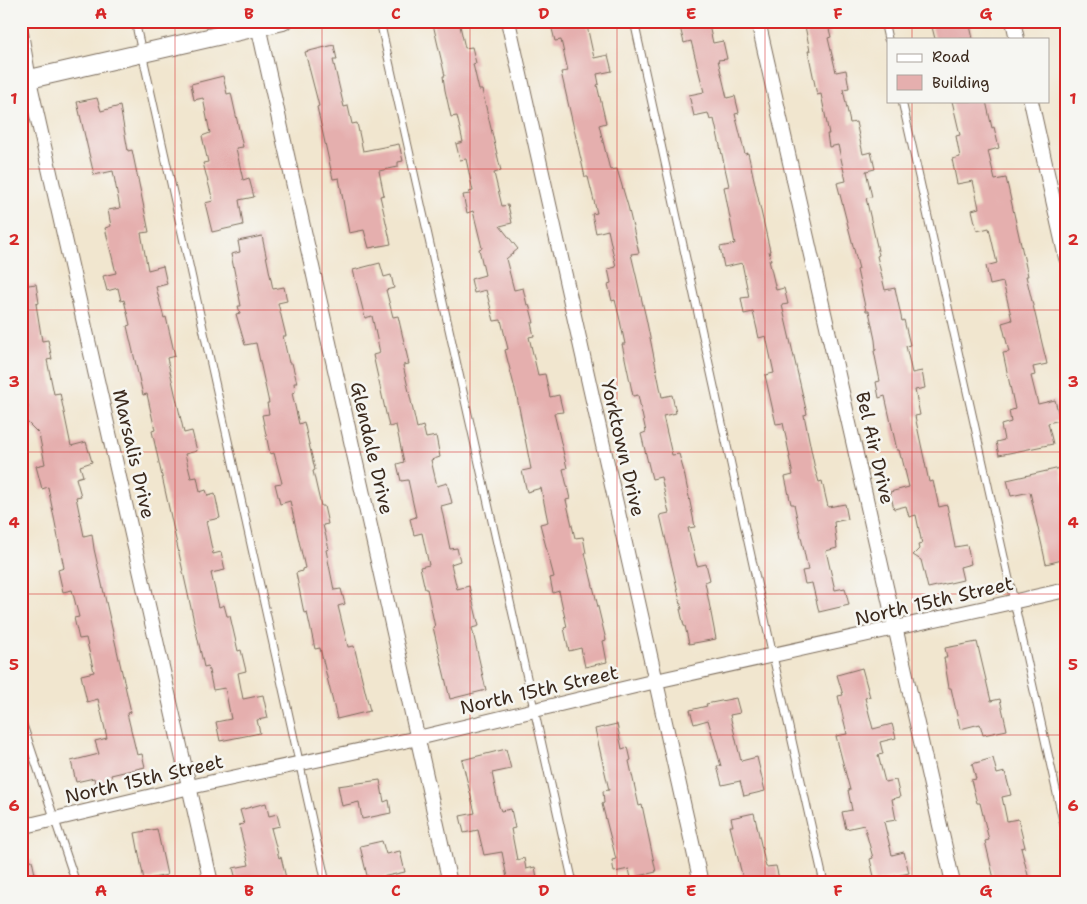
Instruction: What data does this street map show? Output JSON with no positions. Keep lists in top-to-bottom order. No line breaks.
{"streets":{"street":["Glendale Drive","Yorktown Drive","Bel Air Drive","Marsalis Drive","North 15th Street"]},"crossings":[["Glendale Drive","North 15th Street"],["Yorktown Drive","North 15th Street"],["Bel Air Drive","North 15th Street"],["Marsalis Drive","North 15th Street"]],"legend":["Road","Building"],"grid":{"columns":["A","B","C","D","E","F","G"],"rows":["1","2","3","4","5","6"]}}
